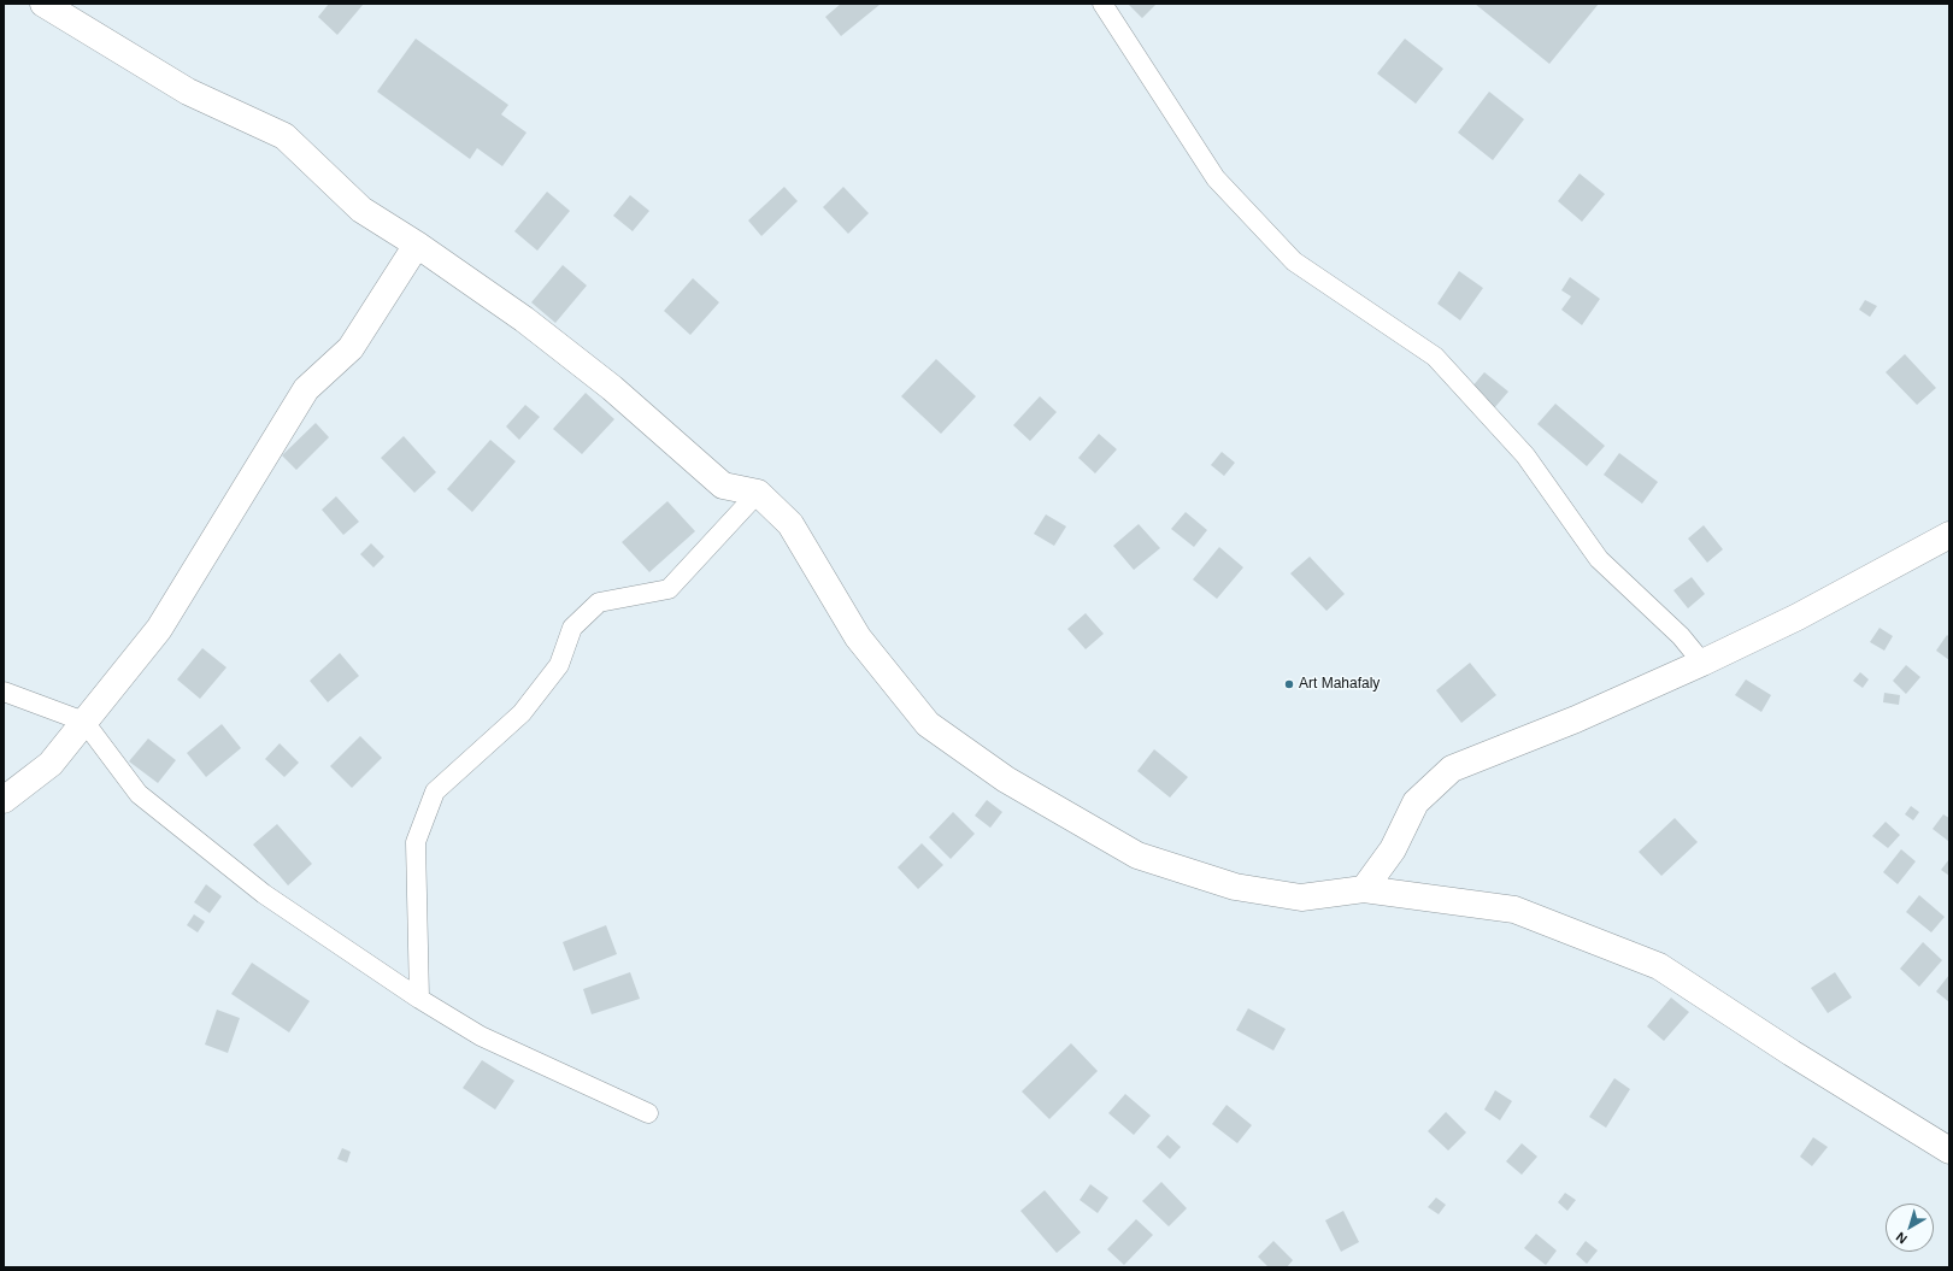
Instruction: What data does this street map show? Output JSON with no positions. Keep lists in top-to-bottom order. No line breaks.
{"places":["Art Mahafaly"],"north":"bottom left"}
